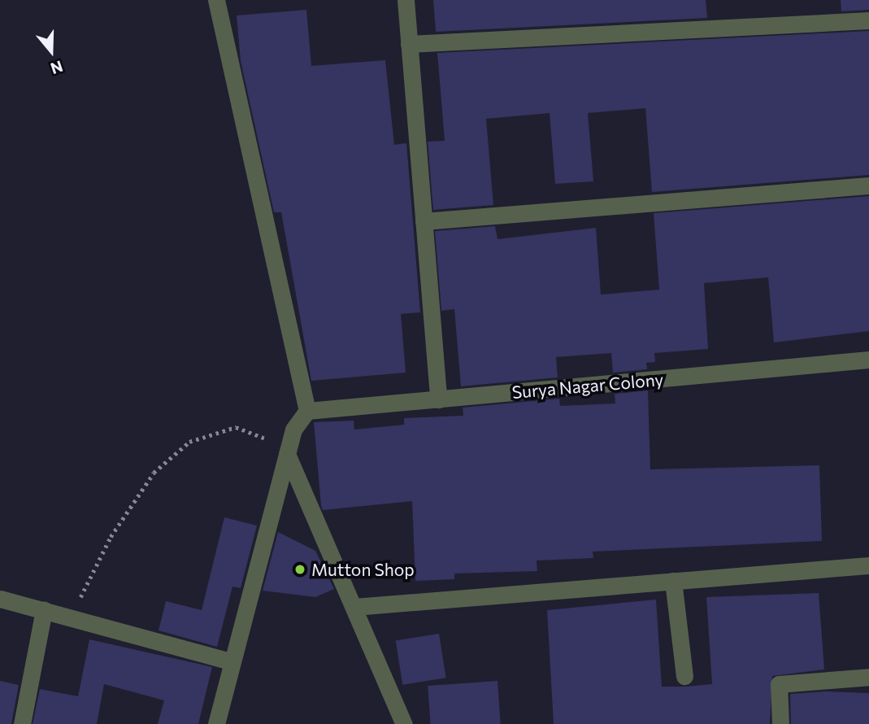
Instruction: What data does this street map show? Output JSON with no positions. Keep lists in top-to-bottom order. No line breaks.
{"streets":{"street":["Surya Nagar Colony"]},"places":["Mutton Shop"],"north":"bottom"}
